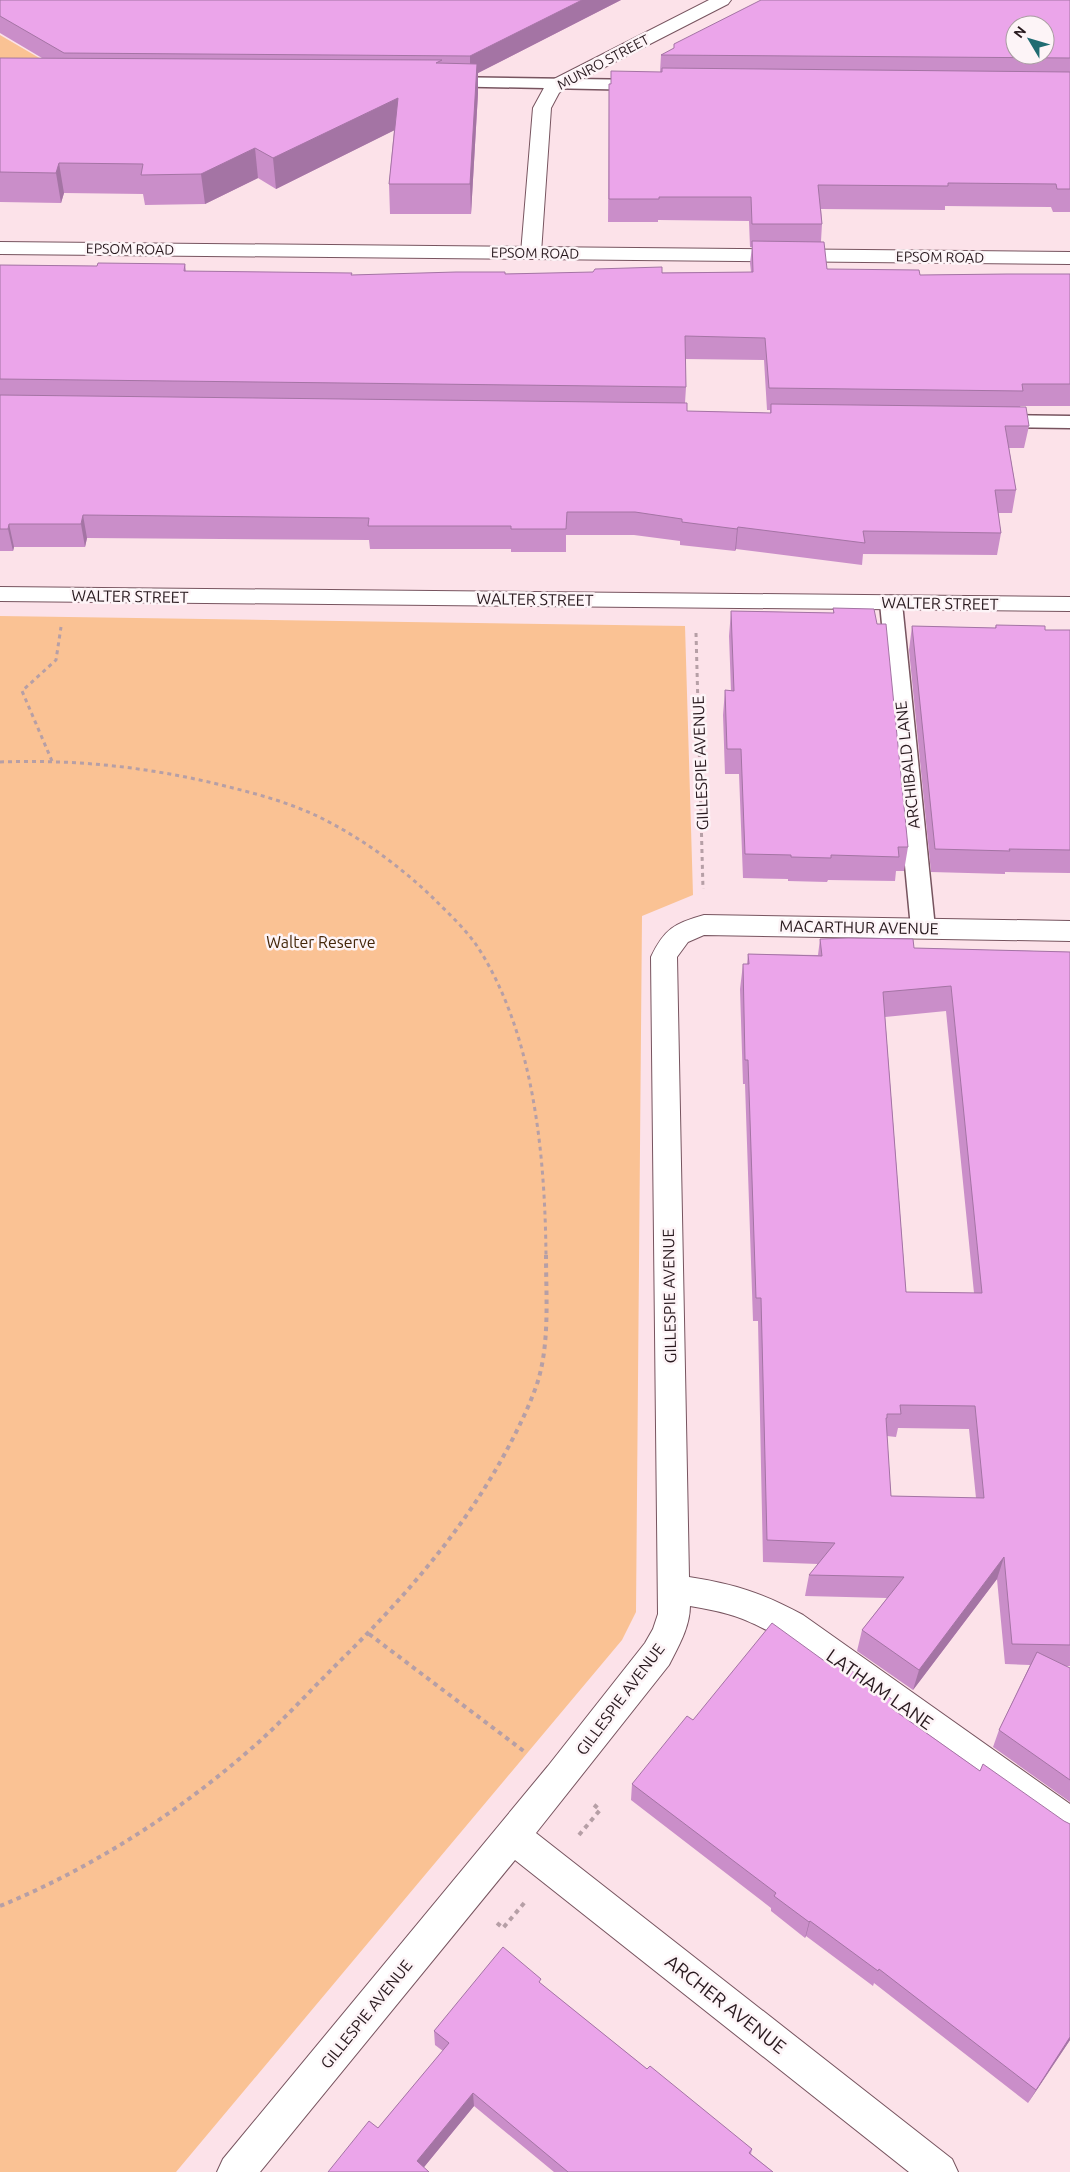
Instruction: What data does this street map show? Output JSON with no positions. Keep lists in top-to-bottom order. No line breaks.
{"streets":{"street":["MUNRO STREET","EPSOM ROAD","WALTER STREET","GILLESPIE AVENUE","MACARTHUR AVENUE","LATHAM LANE","ARCHER AVENUE"],"lane":["ARCHIBALD LANE"]},"crossings":[["MUNRO STREET","EPSOM ROAD"],["WALTER STREET","GILLESPIE AVENUE"],["WALTER STREET","ARCHIBALD LANE"],["GILLESPIE AVENUE","MACARTHUR AVENUE"],["GILLESPIE AVENUE","LATHAM LANE"],["GILLESPIE AVENUE","ARCHER AVENUE"],["ARCHIBALD LANE","MACARTHUR AVENUE"]],"parks":["Walter Reserve"],"north":"top left"}
